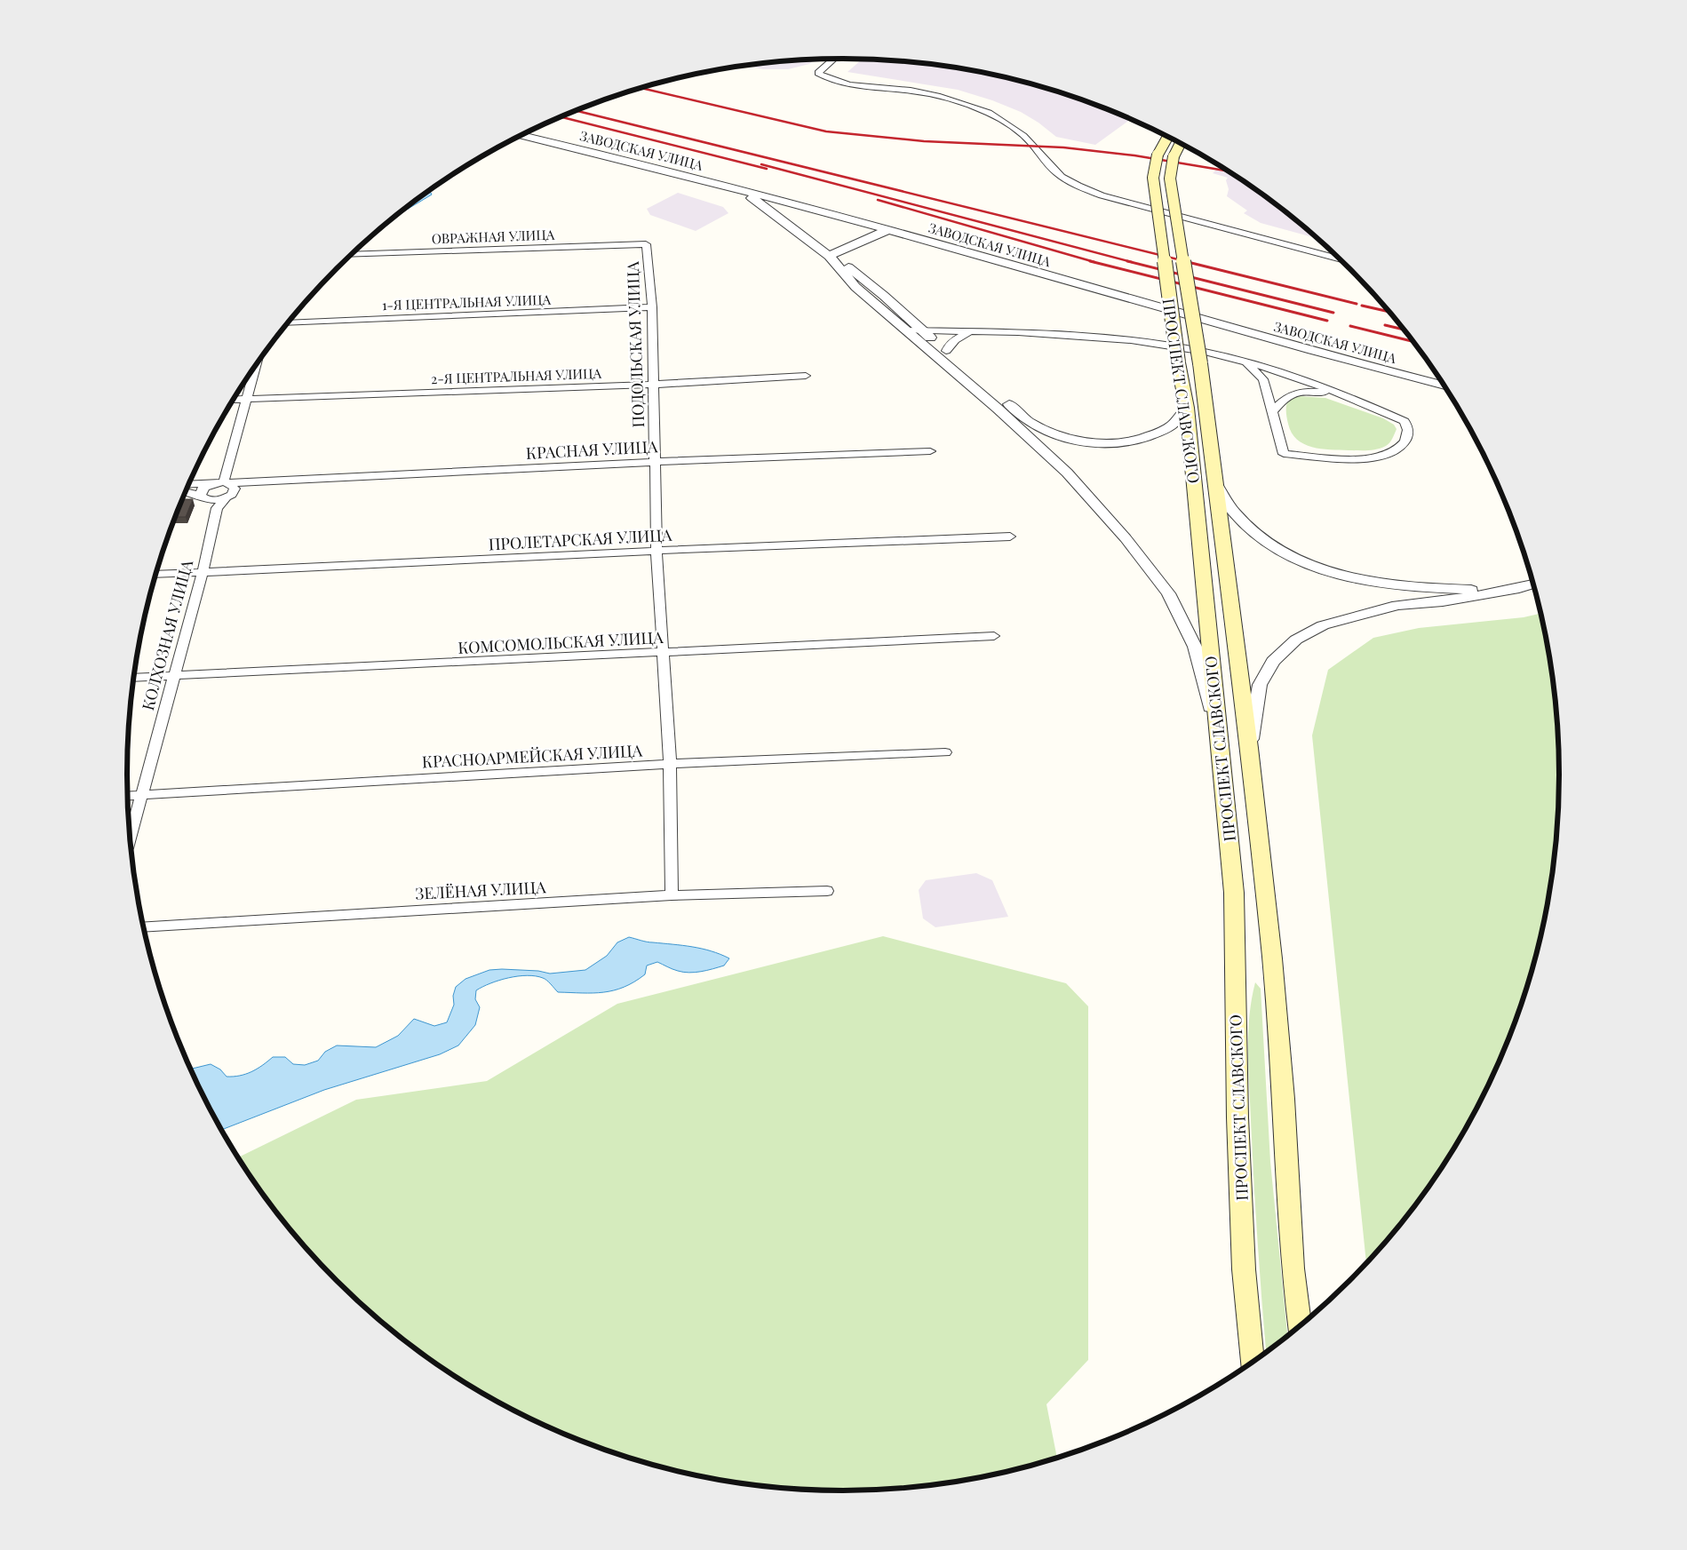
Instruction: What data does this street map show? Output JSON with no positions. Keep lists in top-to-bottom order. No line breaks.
{"streets":{"main road":["ПРОСПЕКТ СЛАВСКОГО"],"street":["ЗАВОДСКАЯ УЛИЦА","ОВРАЖНАЯ УЛИЦА","1-Я ЦЕНТРАЛЬНАЯ УЛИЦА","ПОДОЛЬСКАЯ УЛИЦА","2-Я ЦЕНТРАЛЬНАЯ УЛИЦА","КРАСНАЯ УЛИЦА","ПРОЛЕТАРСКАЯ УЛИЦА","КОЛХОЗНАЯ УЛИЦА","КОМСОМОЛЬСКАЯ УЛИЦА","КРАСНОАРМЕЙСКАЯ УЛИЦА","ЗЕЛЁНАЯ УЛИЦА"]},"crossings":[["ОВРАЖНАЯ УЛИЦА","ПОДОЛЬСКАЯ УЛИЦА"],["1-Я ЦЕНТРАЛЬНАЯ УЛИЦА","ПОДОЛЬСКАЯ УЛИЦА"],["ПОДОЛЬСКАЯ УЛИЦА","2-Я ЦЕНТРАЛЬНАЯ УЛИЦА"],["ПОДОЛЬСКАЯ УЛИЦА","КРАСНАЯ УЛИЦА"],["ПОДОЛЬСКАЯ УЛИЦА","ПРОЛЕТАРСКАЯ УЛИЦА"],["ПОДОЛЬСКАЯ УЛИЦА","КОМСОМОЛЬСКАЯ УЛИЦА"],["ПОДОЛЬСКАЯ УЛИЦА","КРАСНОАРМЕЙСКАЯ УЛИЦА"],["ПОДОЛЬСКАЯ УЛИЦА","ЗЕЛЁНАЯ УЛИЦА"],["КРАСНАЯ УЛИЦА","КОЛХОЗНАЯ УЛИЦА"],["ПРОЛЕТАРСКАЯ УЛИЦА","КОЛХОЗНАЯ УЛИЦА"],["КОЛХОЗНАЯ УЛИЦА","КОМСОМОЛЬСКАЯ УЛИЦА"],["КОЛХОЗНАЯ УЛИЦА","КРАСНОАРМЕЙСКАЯ УЛИЦА"]]}
